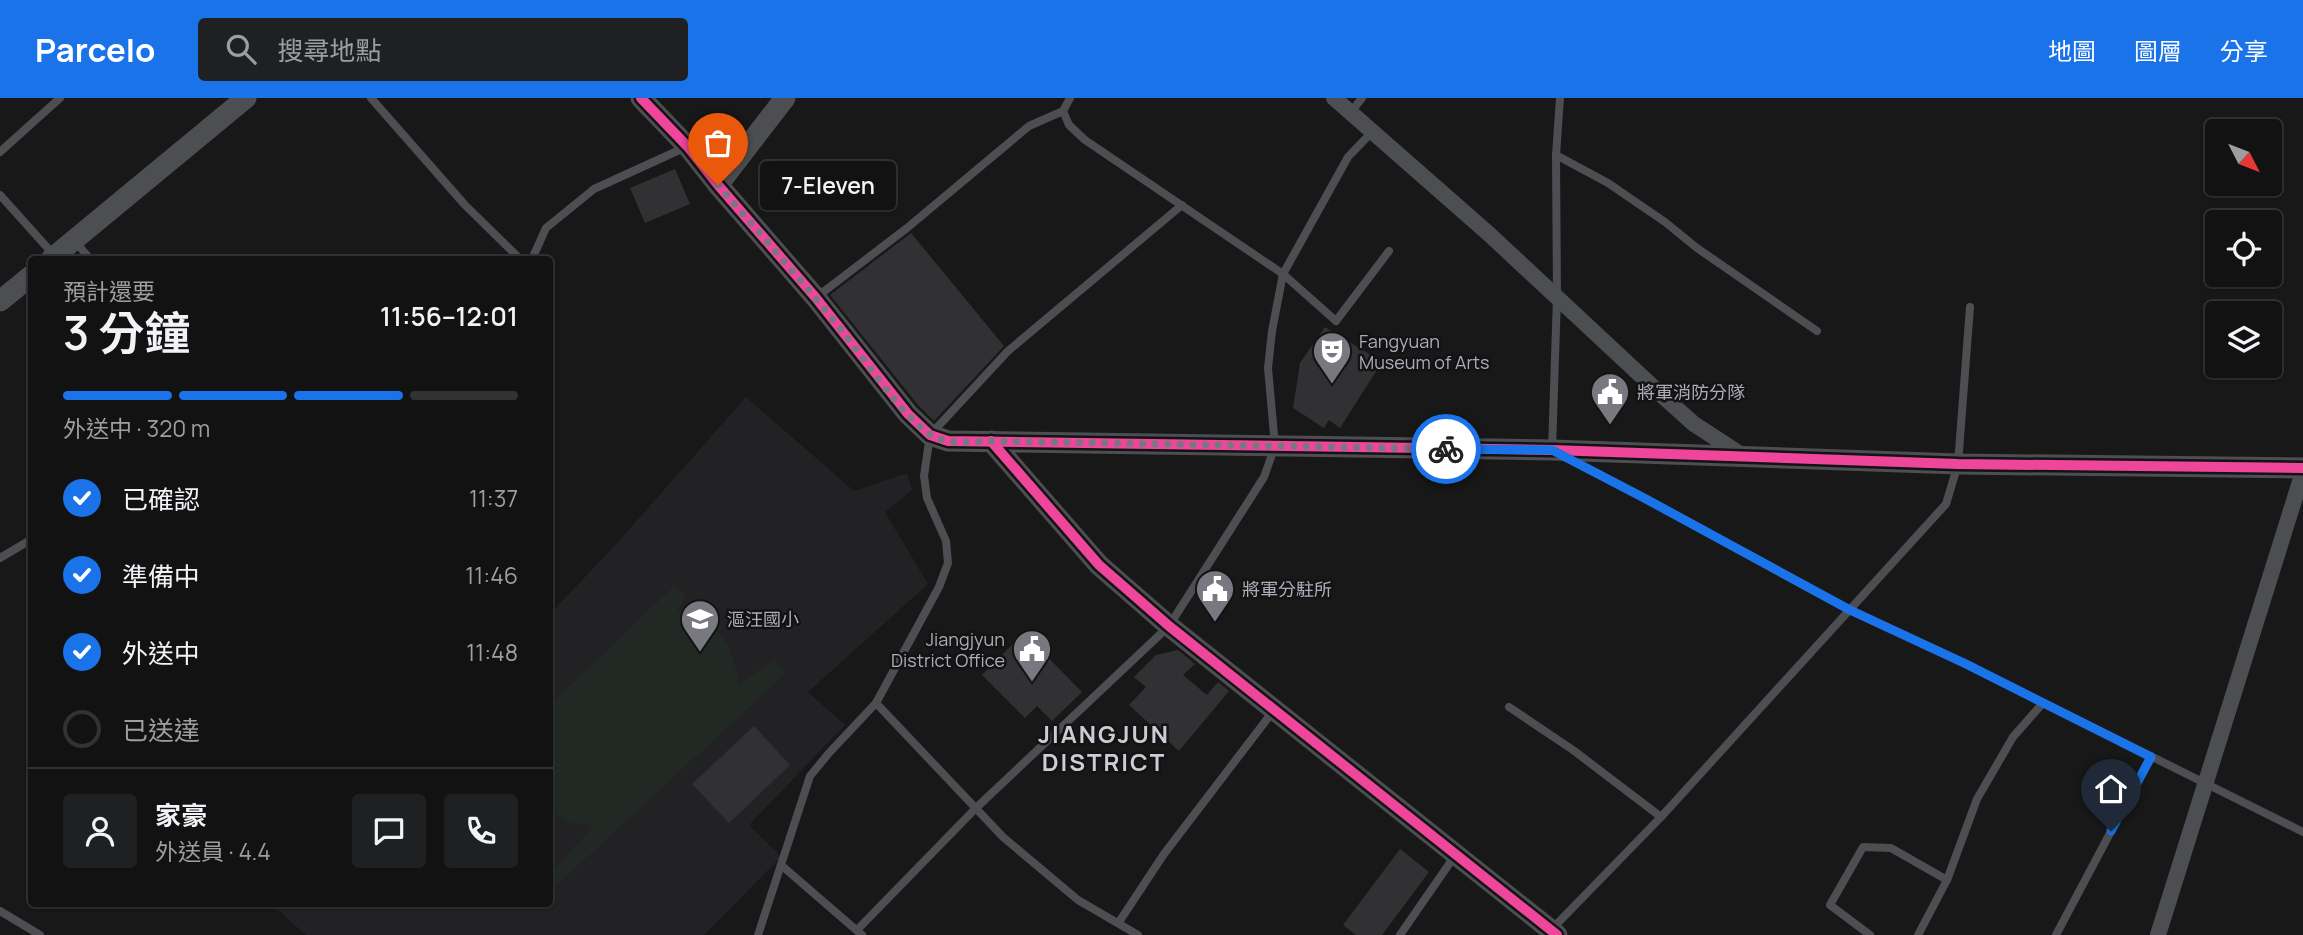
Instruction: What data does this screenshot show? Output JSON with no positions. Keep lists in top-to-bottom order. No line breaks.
{"districts":["JIANGJUN DISTRICT"],"places":{"other":["7-Eleven"],"theatre":["Fangyuan Museum of Arts"],"public building":["將軍消防分隊","將軍分駐所","Jiangjyun District Office"],"school or university":["漚汪國小"]},"north":"bottom right","page":{"header":"Parcelo","search":"搜尋地點","nav":["地圖","圖層","分享"],"bubble":"7-Eleven","heading":["3 分鐘","預計還要","11:56–12:01"],"panel":["家豪","外送員 · 4.4"],"bar":"外送中 · 320 m","list":[["已確認","11:37"],["準備中","11:46"],["外送中","11:48"],"已送達"]}}
